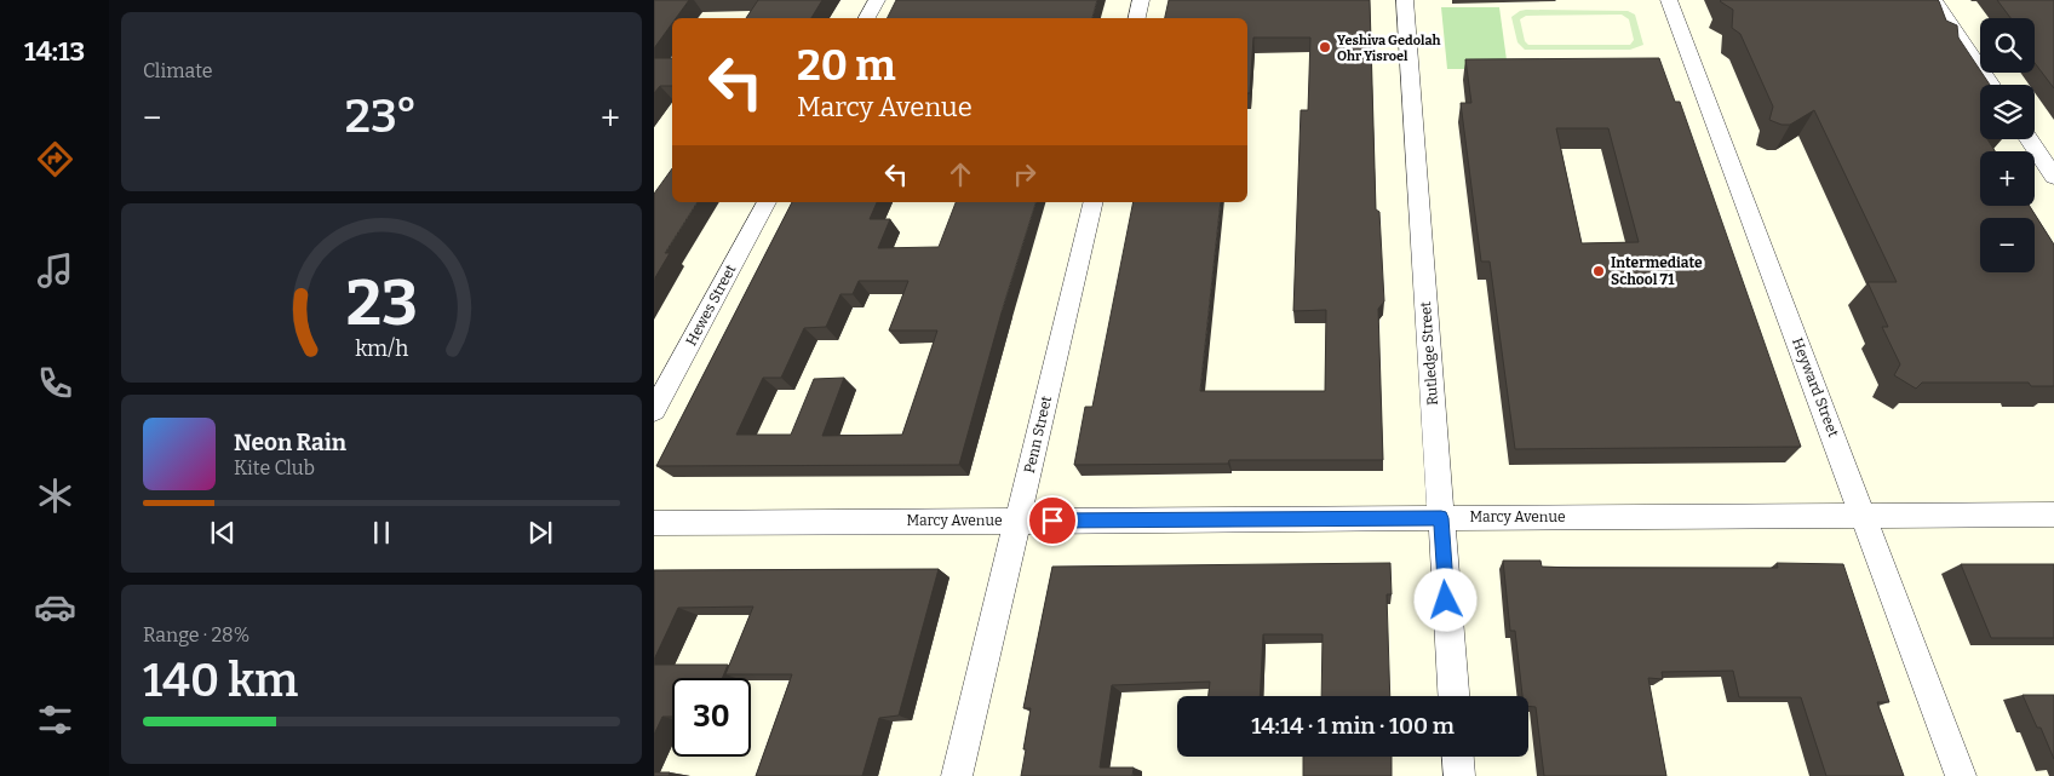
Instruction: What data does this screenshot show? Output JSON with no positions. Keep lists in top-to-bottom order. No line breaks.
{"streets":{"street":["Hewes Street","Rutledge Street","Heyward Street","Penn Street","Marcy Avenue"]},"crossings":[["Rutledge Street","Marcy Avenue"],["Heyward Street","Marcy Avenue"],["Penn Street","Marcy Avenue"]],"places":["Yeshiva Gedolah Ohr Yisroel","Intermediate School 71"],"page":{"tabs":"14:13","tile":["Climate",["Range · 28%","140 km"]],"map_buttons":["+","−"],"turn":["20 m","Marcy Avenue"],"heat":["−","23°","+"],"song":["Neon Rain","Kite Club"],"limit":"30","trip":"14:14 · 1 min · 100 m","gauge":["23","km/h"]}}
